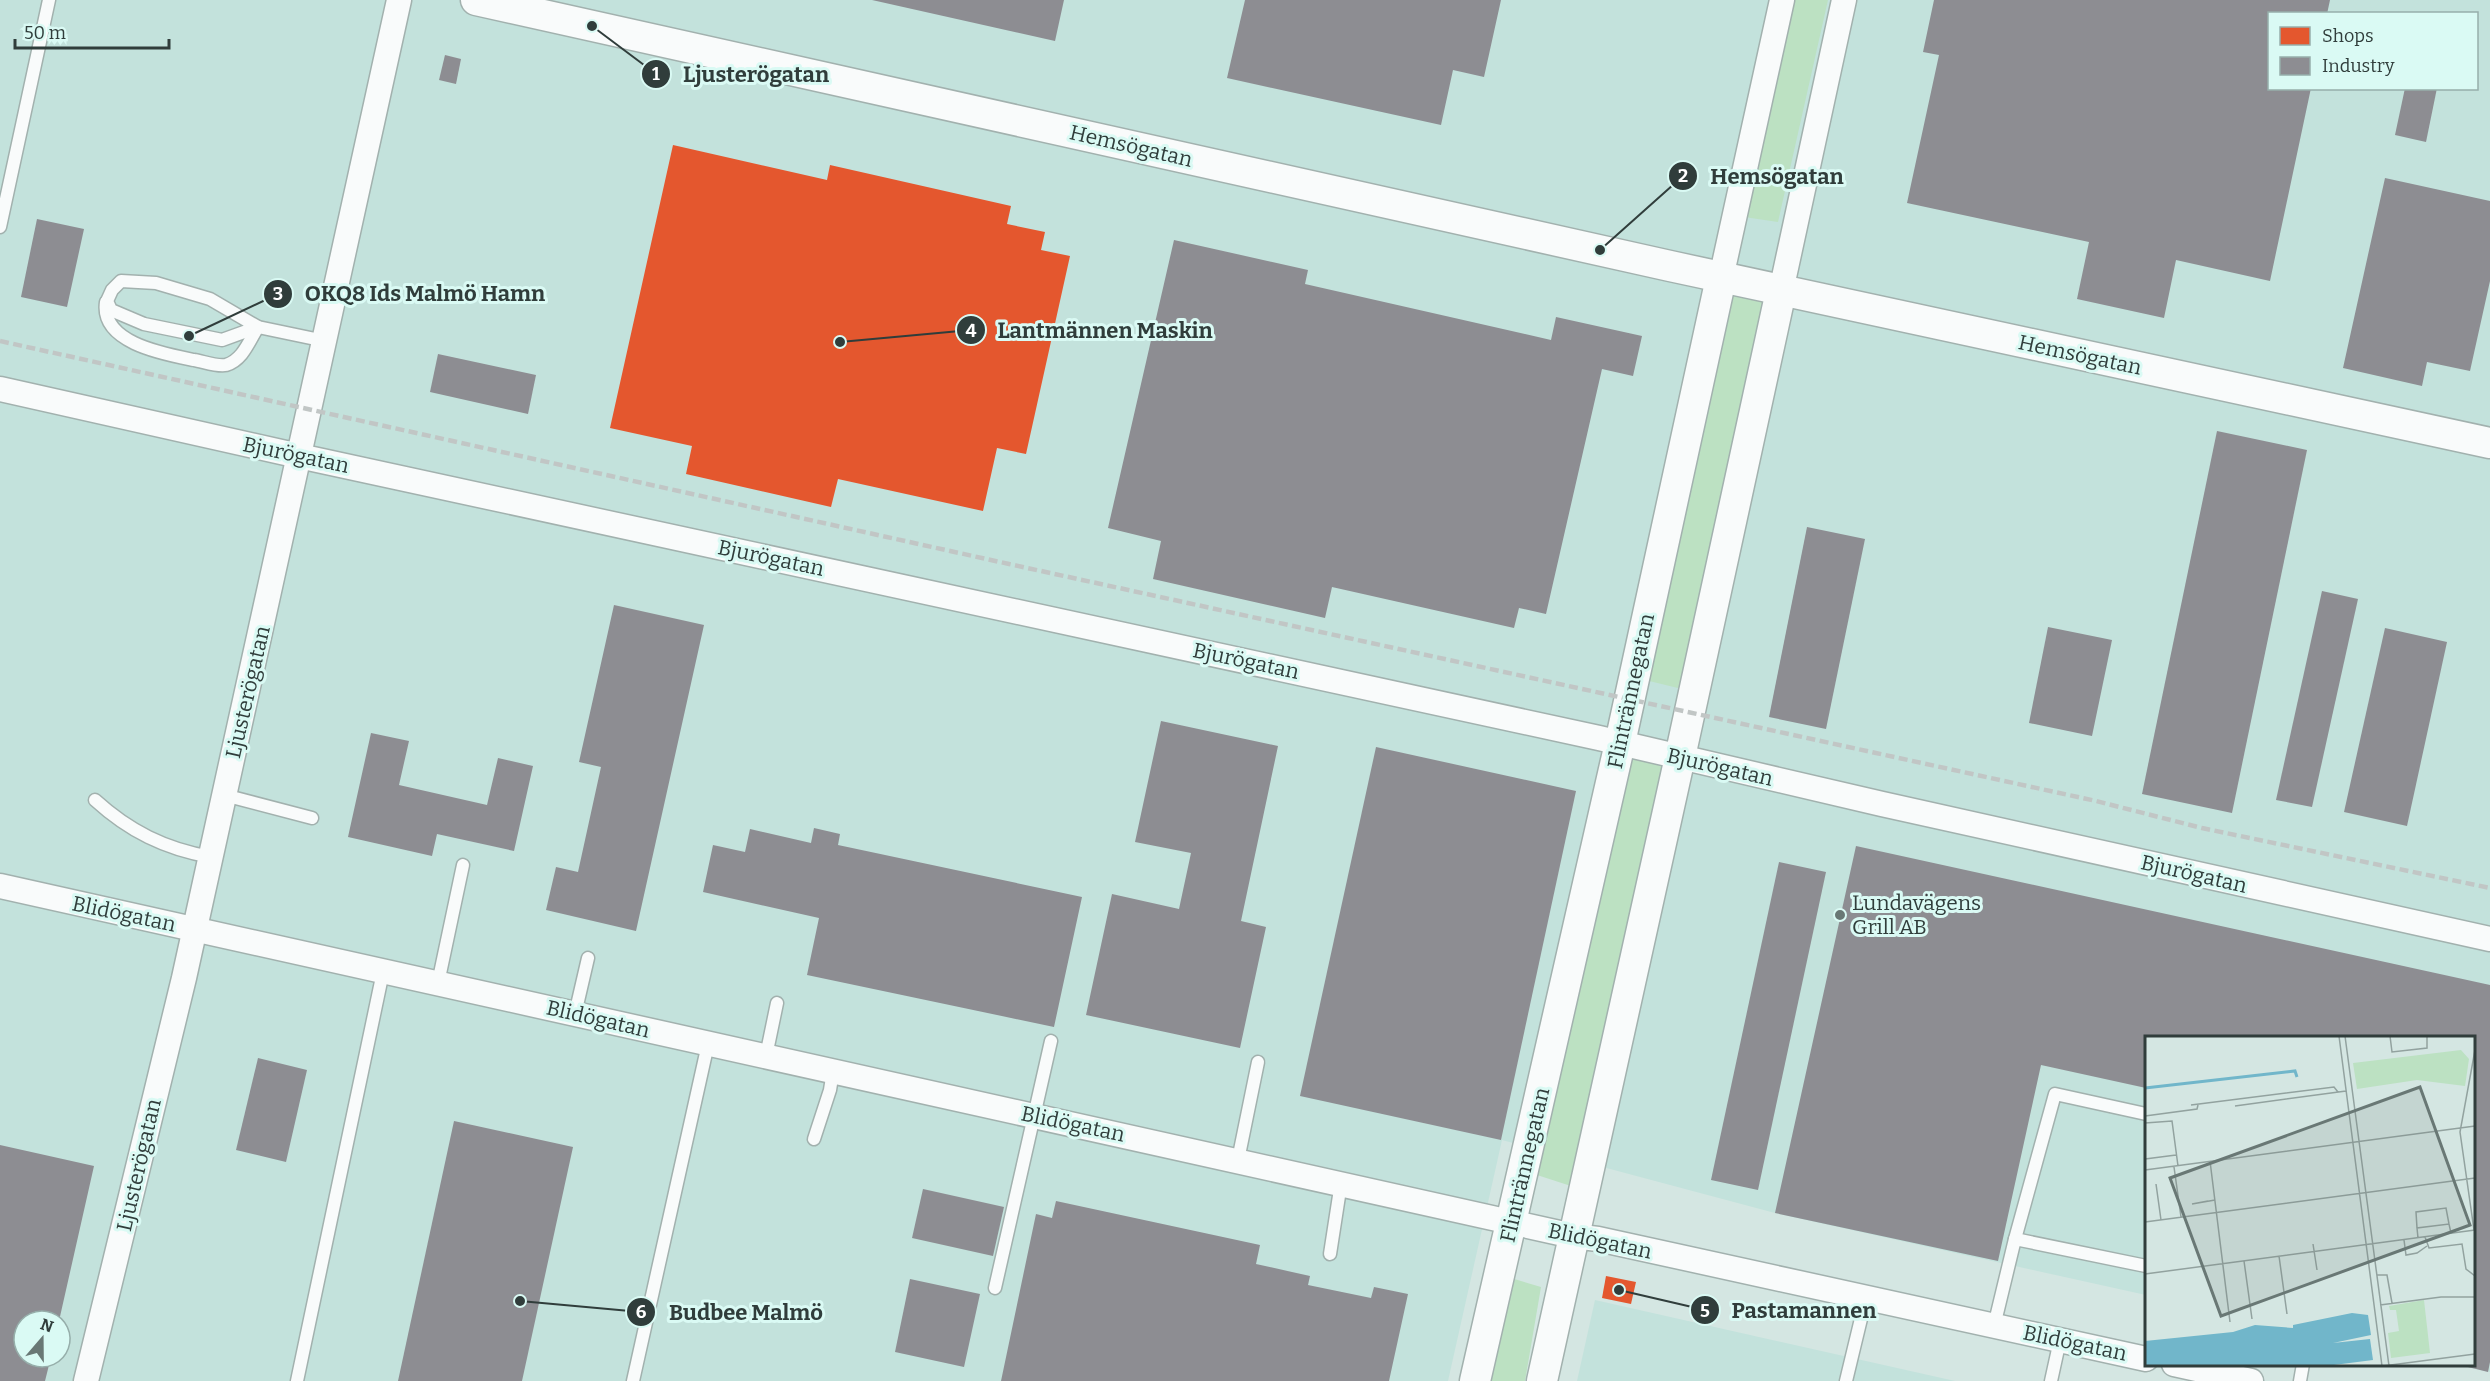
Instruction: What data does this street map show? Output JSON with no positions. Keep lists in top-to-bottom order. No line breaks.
{"streets":{"street":["Hemsögatan","Bjurögatan","Flintrännegatan","Ljusterögatan","Blidögatan"]},"crossings":[["Hemsögatan","Flintrännegatan"],["Bjurögatan","Flintrännegatan"],["Bjurögatan","Ljusterögatan"],["Flintrännegatan","Blidögatan"],["Ljusterögatan","Blidögatan"]],"places":["Ljusterögatan","Hemsögatan","OKQ8 Ids Malmö Hamn","Lantmännen Maskin","Lundavägens Grill AB","Pastamannen","Budbee Malmö"],"legend":["Shops","Industry"],"scale_bar":"50 m","north":"top"}
